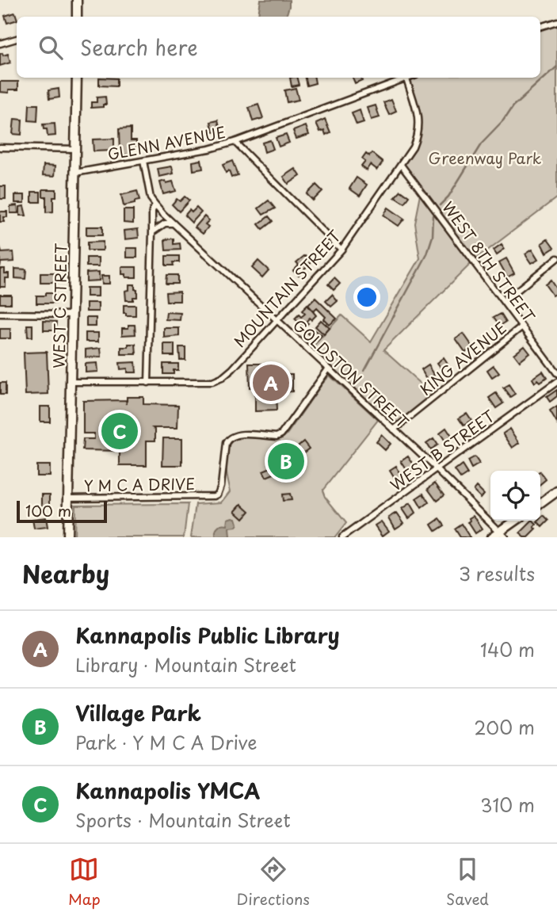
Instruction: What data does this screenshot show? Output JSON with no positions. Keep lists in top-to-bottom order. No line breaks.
{"streets":{"main road":["WEST C STREET"],"street":["GLENN AVENUE","WEST 8TH STREET","MOUNTAIN STREET","KING AVENUE","GOLDSTON STREET","WEST B STREET","Y M C A DRIVE"]},"crossings":[["GLENN AVENUE","MOUNTAIN STREET"],["GLENN AVENUE","WEST C STREET"],["WEST 8TH STREET","MOUNTAIN STREET"],["WEST 8TH STREET","KING AVENUE"],["MOUNTAIN STREET","WEST C STREET"],["MOUNTAIN STREET","GOLDSTON STREET"],["WEST C STREET","Y M C A DRIVE"],["KING AVENUE","GOLDSTON STREET"],["GOLDSTON STREET","WEST B STREET"],["GOLDSTON STREET","Y M C A DRIVE"]],"parks":["Greenway Park"],"scale_bar":"100 m","page":{"search":"Search here","pins":["A","C","B"],"scale":"100 m","heading":["Nearby","3 results"],"list":[{"mark":"A","name":"Kannapolis Public Library","note":"Library · Mountain Street","value":"140 m"},{"mark":"B","name":"Village Park","note":"Park · Y M C A Drive","value":"200 m"},{"mark":"C","name":"Kannapolis YMCA","note":"Sports · Mountain Street","value":"310 m"}],"nav":["Map","Directions","Saved"]}}
